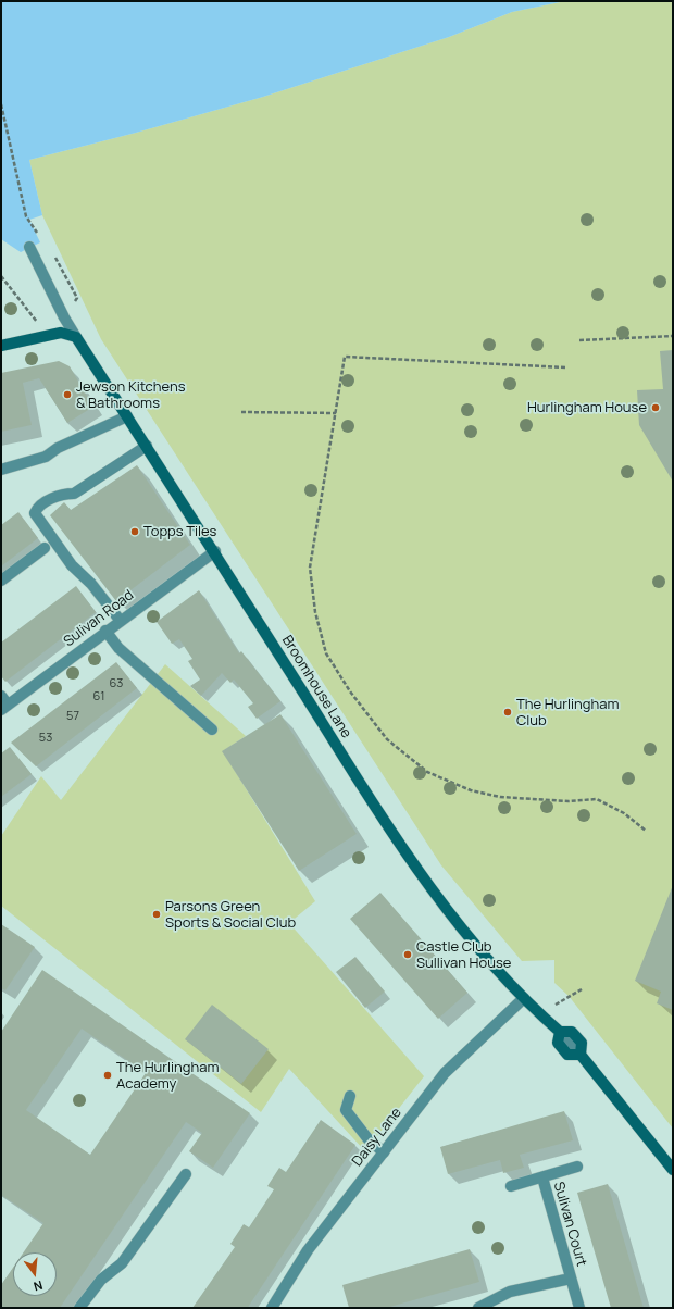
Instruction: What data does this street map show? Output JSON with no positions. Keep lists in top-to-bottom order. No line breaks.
{"streets":{"street":["Sulivan Road","Broomhouse Lane","Daisy Lane","Sulivan Court"]},"crossings":[["Sulivan Road","Broomhouse Lane"],["Broomhouse Lane","Daisy Lane"]],"places":["Jewson Kitchens & Bathrooms","Hurlingham House","Topps Tiles","The Hurlingham Club","Parsons Green Sports & Social Club","Castle Club Sullivan House","The Hurlingham Academy"],"house_numbers":["63","61","57","53"],"north":"bottom"}
